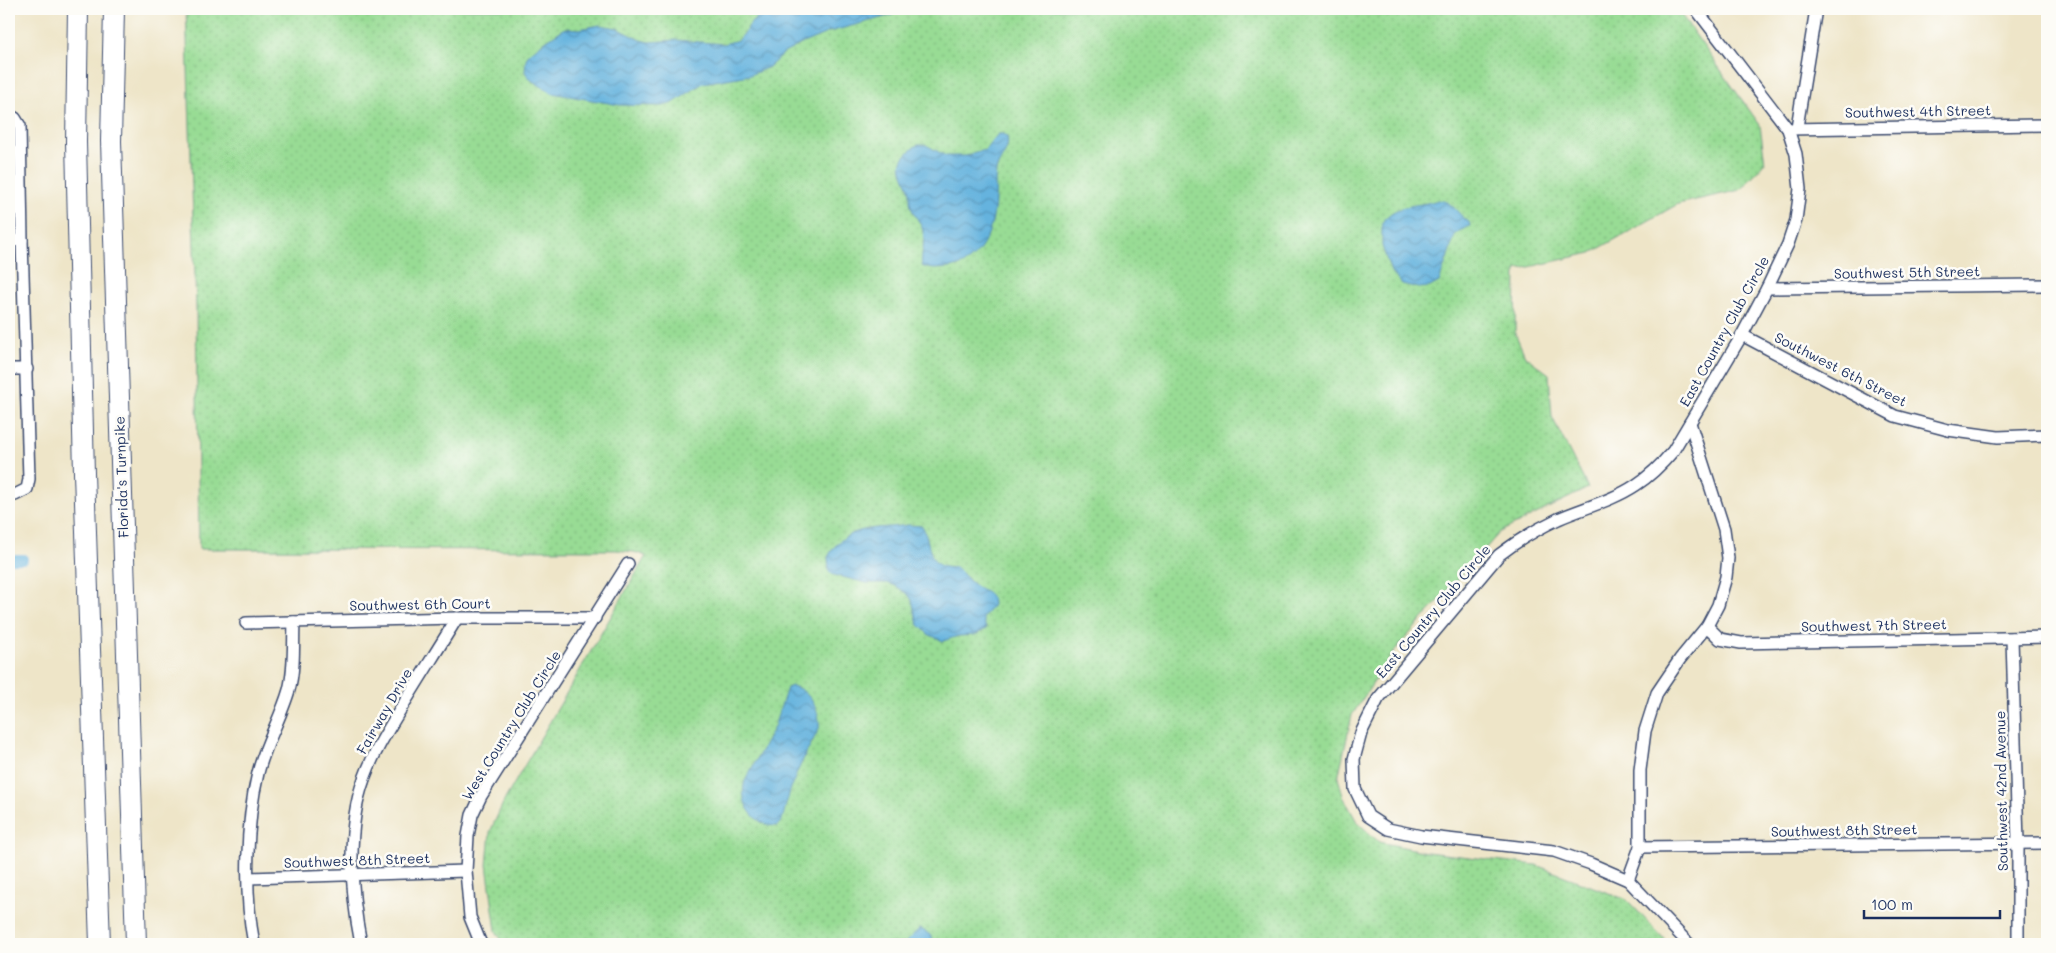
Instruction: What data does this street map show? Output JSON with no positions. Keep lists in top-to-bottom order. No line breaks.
{"streets":{"highway":["Florida's Turnpike"],"street":["Southwest 4th Street","Southwest 5th Street","East Country Club Circle","Southwest 6th Street","Southwest 6th Court","Southwest 7th Street","Fairway Drive","West Country Club Circle","Southwest 42nd Avenue","Southwest 8th Street"]},"crossings":[["Southwest 4th Street","East Country Club Circle"],["Southwest 5th Street","East Country Club Circle"],["East Country Club Circle","Southwest 6th Street"],["Southwest 6th Court","Fairway Drive"],["Southwest 6th Court","West Country Club Circle"],["Southwest 7th Street","Southwest 42nd Avenue"],["Fairway Drive","Southwest 8th Street"],["West Country Club Circle","Southwest 8th Street"],["Southwest 42nd Avenue","Southwest 8th Street"]],"scale_bar":"100 m"}
